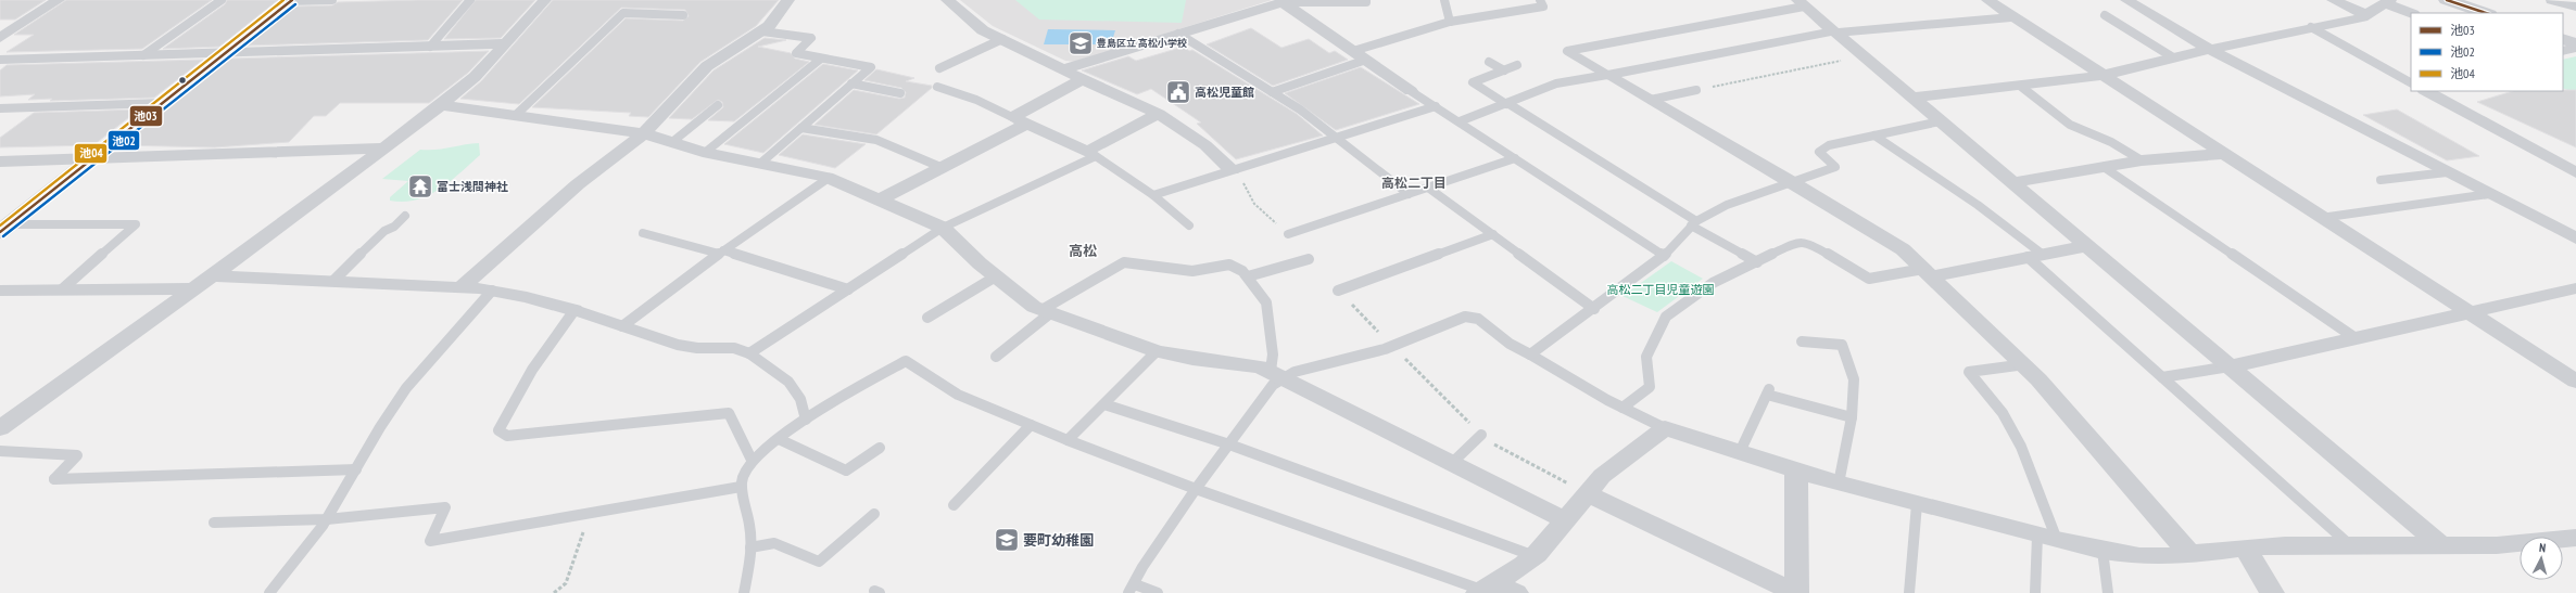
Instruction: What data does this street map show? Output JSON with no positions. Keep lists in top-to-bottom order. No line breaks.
{"districts":["高松二丁目","高松"],"parks":["高松二丁目児童遊園"],"places":{"school or university":["豊島区立 高松小学校","要町幼稚園"],"public building":["高松児童館"],"temple":["富士浅間神社"]},"lines":["transit line 池03","transit line 池04","transit line 池02"],"legend":["池03","池02","池04"],"north":"top"}
